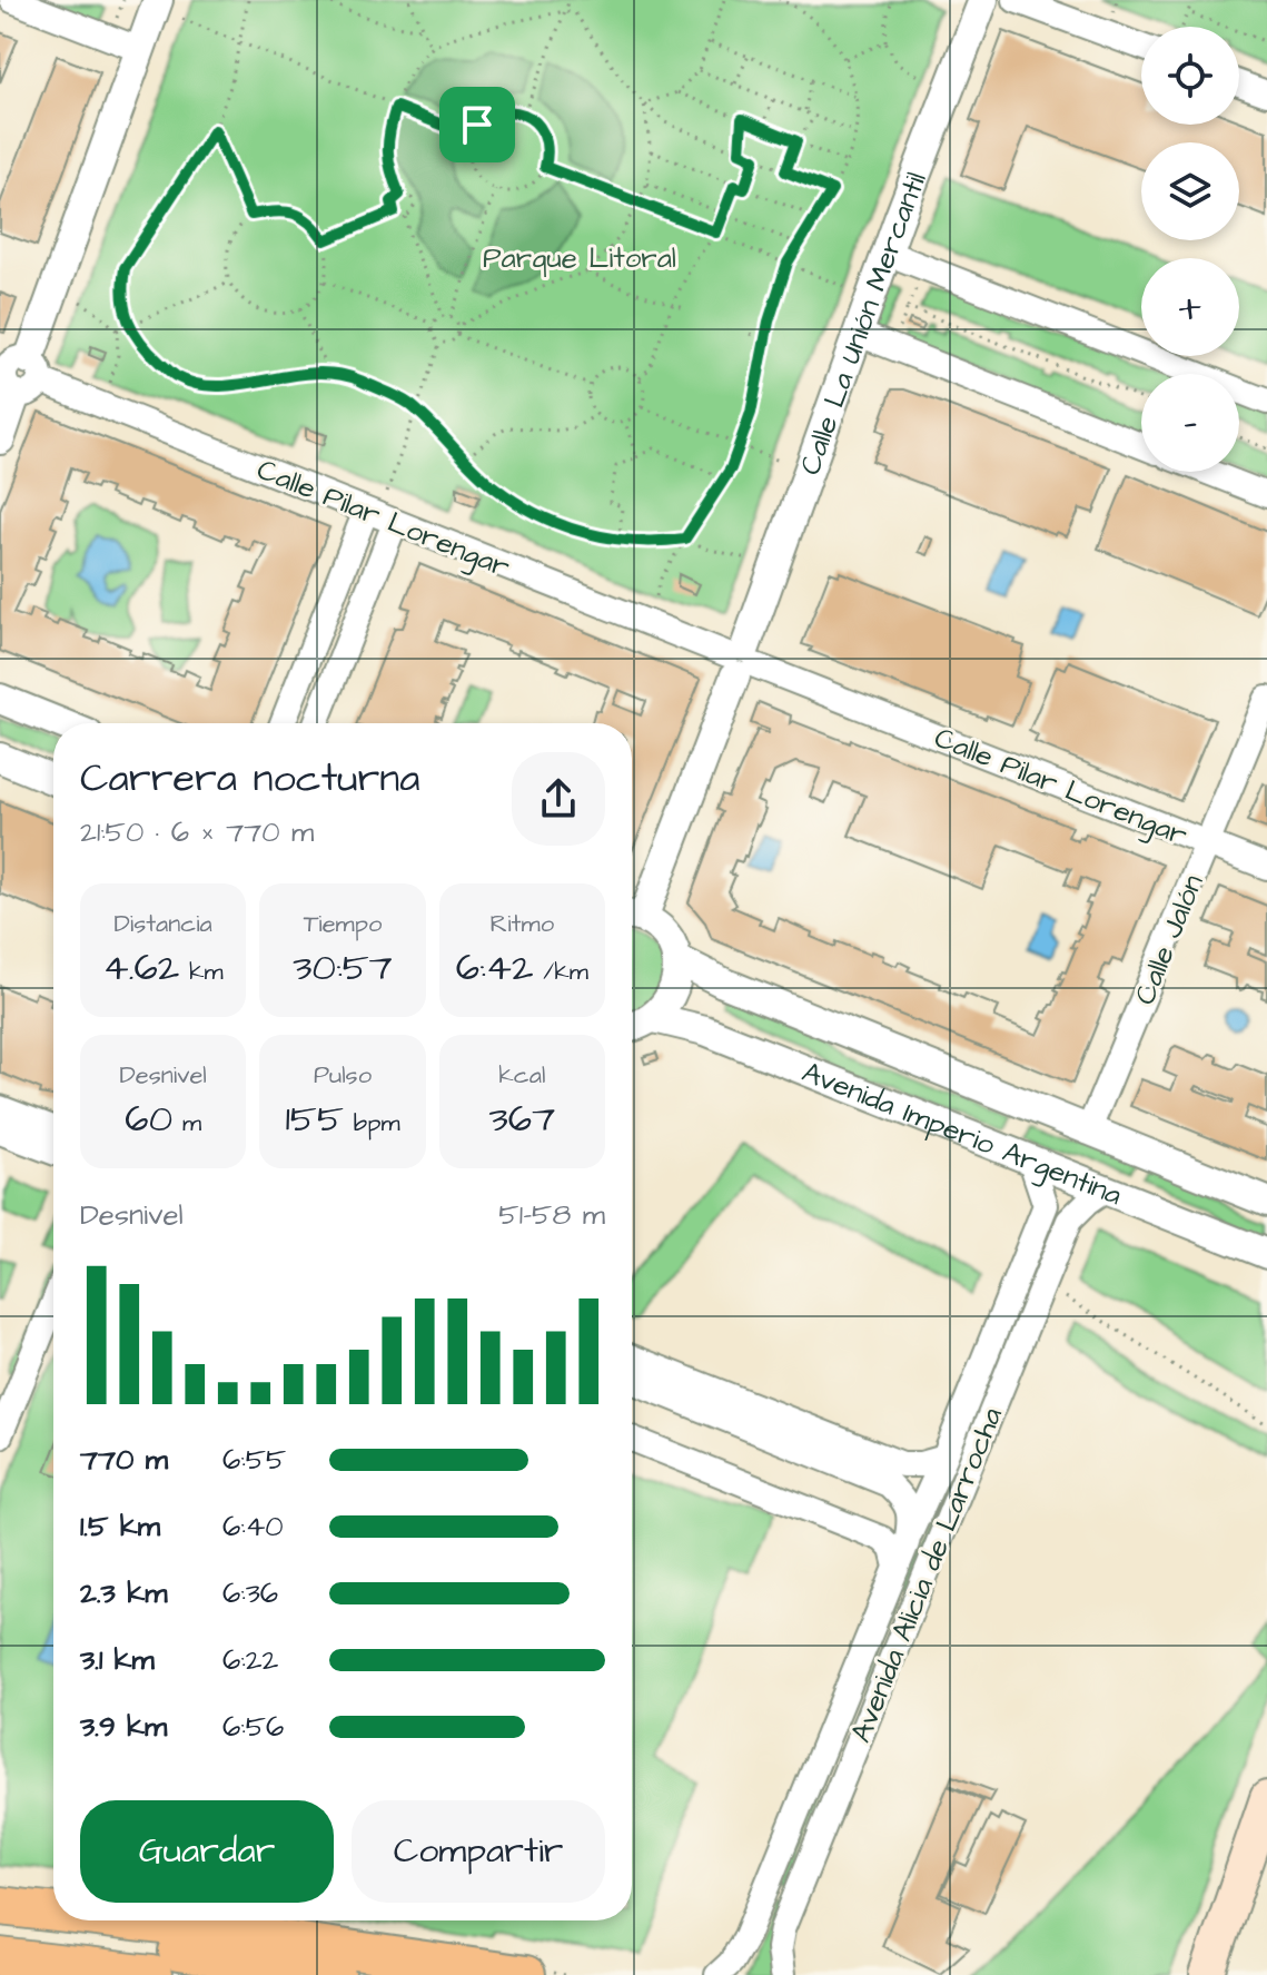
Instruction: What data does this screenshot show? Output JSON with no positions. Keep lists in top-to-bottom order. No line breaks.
{"streets":{"street":["Calle La Unión Mercantil","Calle Pilar Lorengar","Calle Jalón","Avenida Imperio Argentina","Avenida Alicia de Larrocha"]},"crossings":[["Calle La Unión Mercantil","Calle Pilar Lorengar"],["Calle Pilar Lorengar","Calle Jalón"],["Calle Jalón","Avenida Imperio Argentina"],["Avenida Imperio Argentina","Avenida Alicia de Larrocha"]],"parks":["Parque Litoral"],"page":{"map_buttons":["+","−"],"heading":["Carrera nocturna","21:50 · 6 × 770 m"],"stats":[["Distancia","4.62 km"],["Tiempo","30:57"],["Ritmo","6:42 /km"],["Desnivel","60 m"],["Pulso","155 bpm"],["kcal","367"]],"chart":["Desnivel","51–58 m"],"list":[{"name":"770 m","note":"6:55"},{"name":"1.5 km","note":"6:40"},{"name":"2.3 km","note":"6:36"},{"name":"3.1 km","note":"6:22"},{"name":"3.9 km","note":"6:56"}],"buttons":["Guardar","Compartir"]}}
